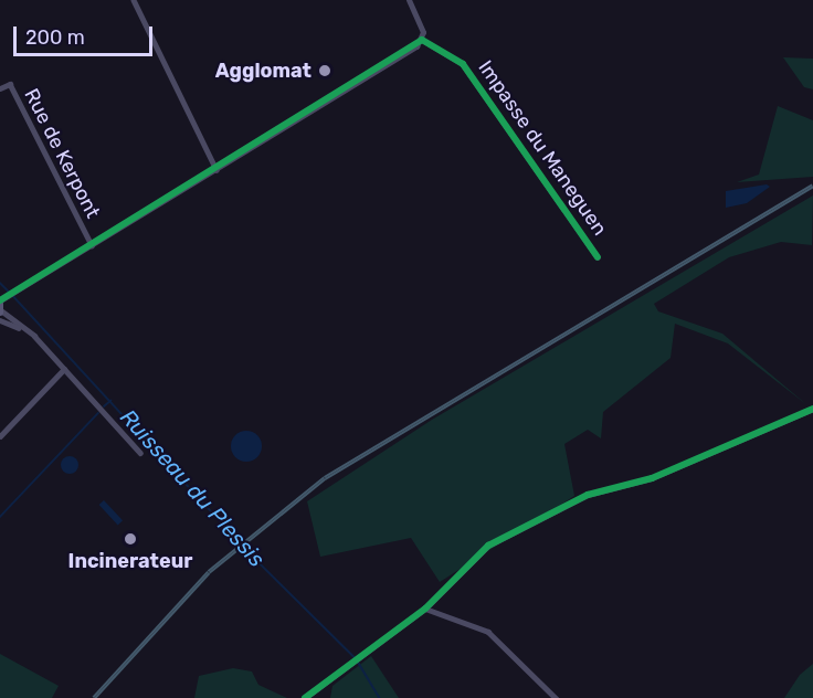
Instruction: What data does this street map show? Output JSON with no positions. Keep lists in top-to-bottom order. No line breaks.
{"streets":{"street":["Impasse du Maneguen","Rue de Kerpont"]},"water":["Ruisseau du Plessis"],"places":["Agglomat","Incinerateur"],"scale_bar":"200 m"}
